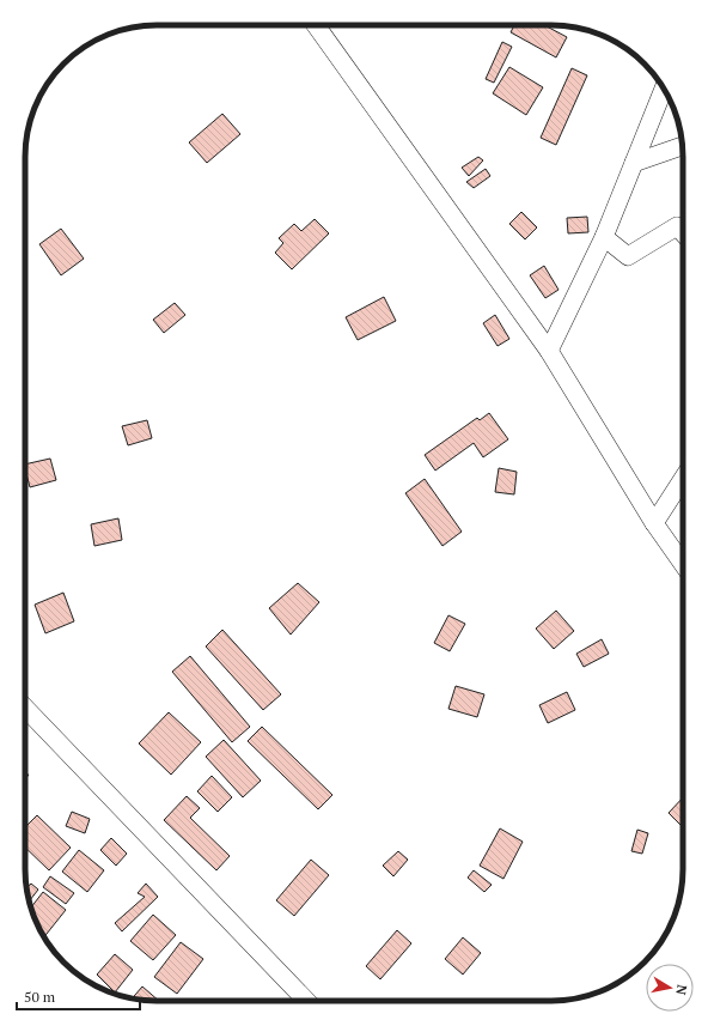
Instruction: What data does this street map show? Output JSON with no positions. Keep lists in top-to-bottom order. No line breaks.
{"scale_bar":"50 m","north":"right"}
